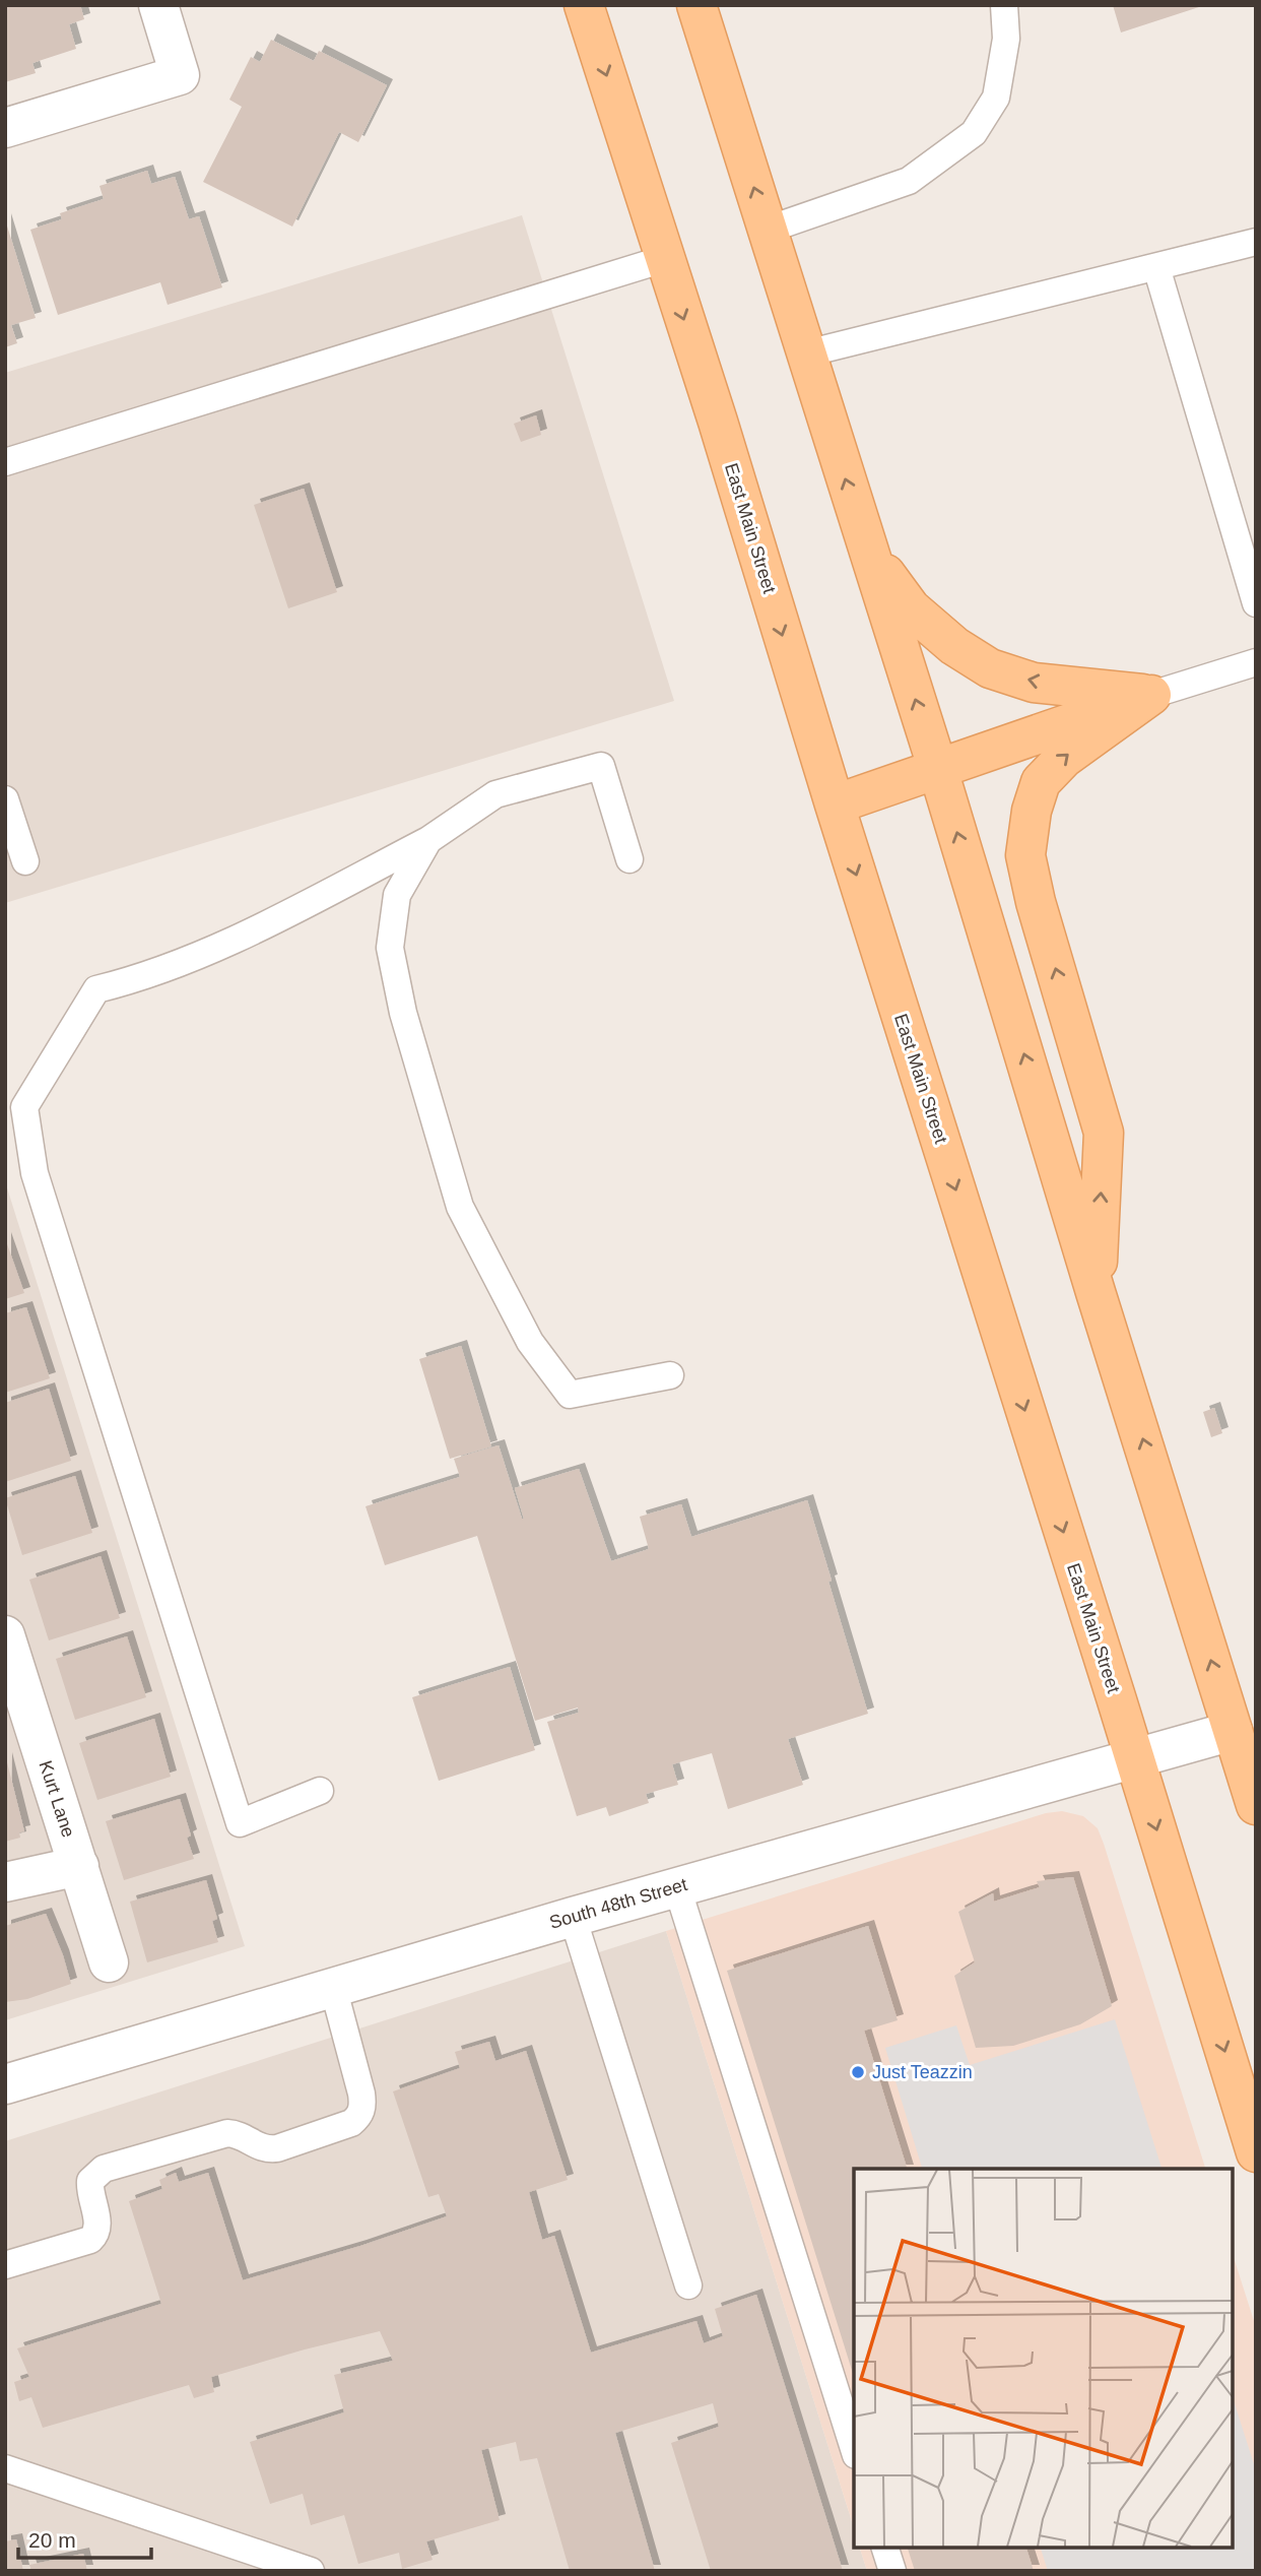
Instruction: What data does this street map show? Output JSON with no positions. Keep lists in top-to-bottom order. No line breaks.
{"streets":{"main road":["East Main Street"],"street":["Kurt Lane","South 48th Street"]},"crossings":[["East Main Street","South 48th Street"]],"places":["Just Teazzin"],"scale_bar":"20 m"}
